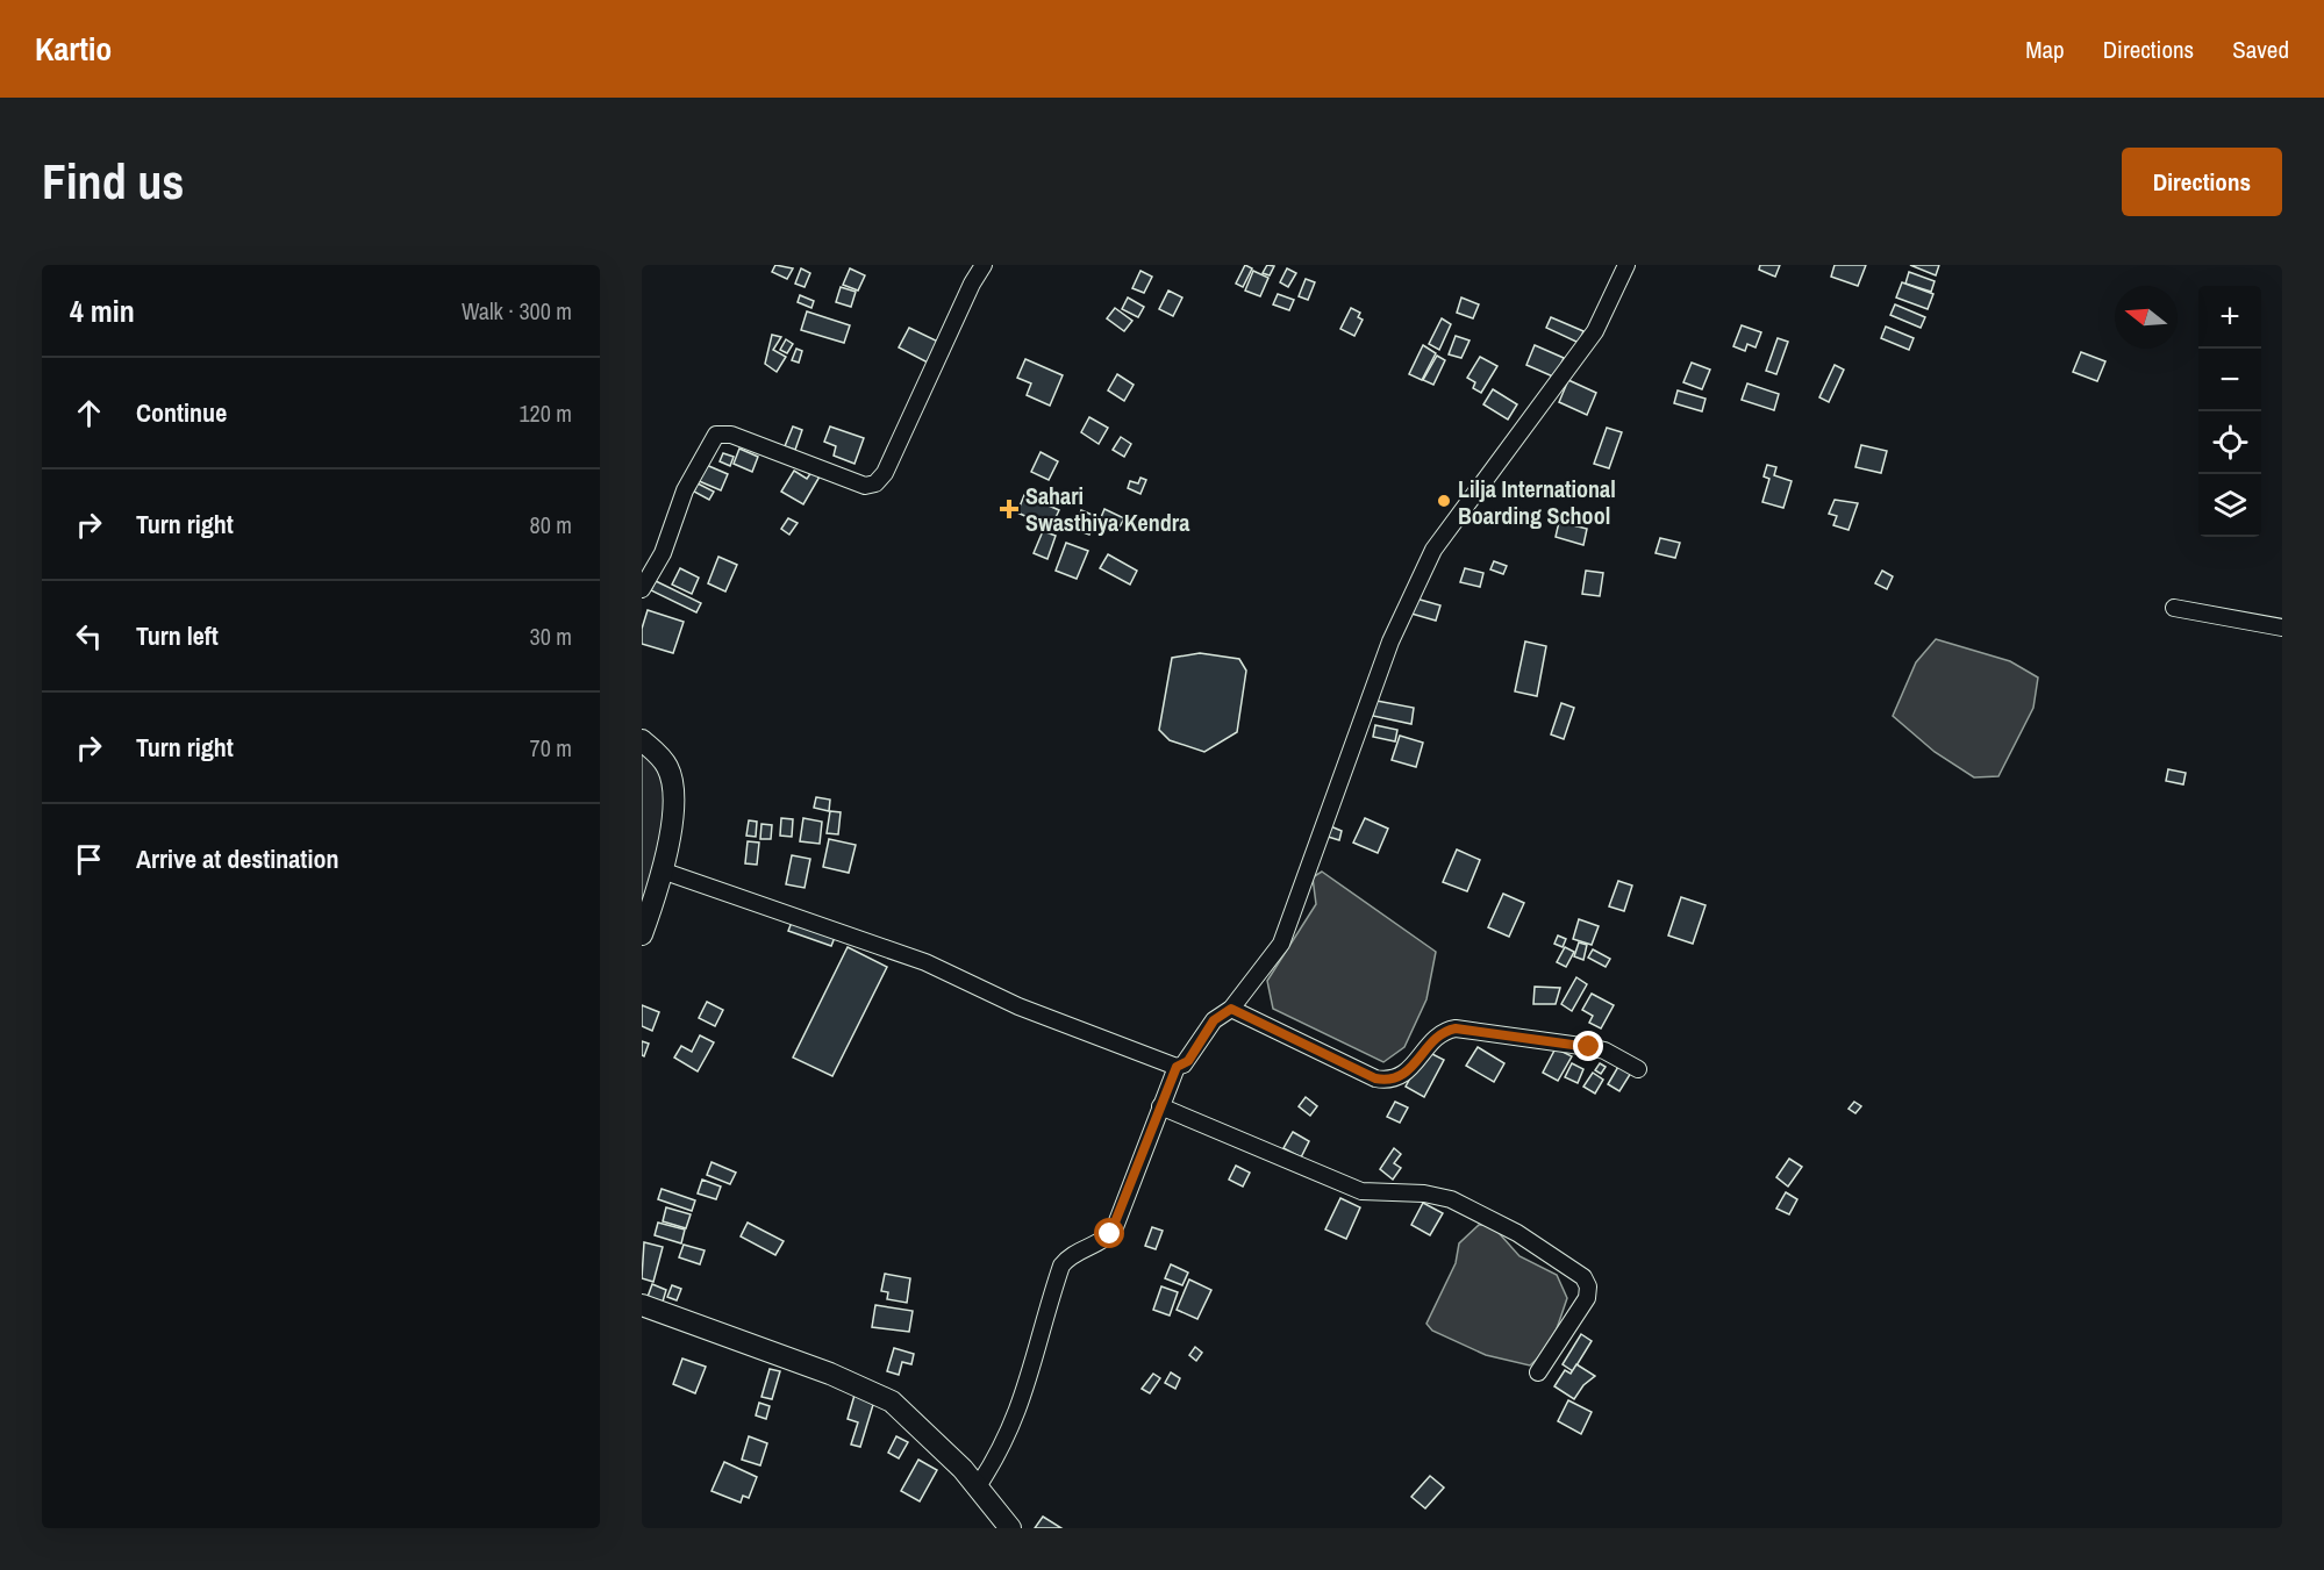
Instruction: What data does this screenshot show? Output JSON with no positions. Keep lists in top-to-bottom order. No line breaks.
{"places":{"other":["Lilja International Boarding School"],"health":["Sahari Swasthiya Kendra"]},"north":"left","page":{"header":"Kartio","nav":["Map","Directions","Saved"],"buttons":"Directions","title":"Find us","heading":["4 min","Walk · 300 m"],"map_buttons":["+","−"],"list":[["Continue","120 m"],["Turn right","80 m"],["Turn left","30 m"],["Turn right","70 m"],"Arrive at destination"]}}
